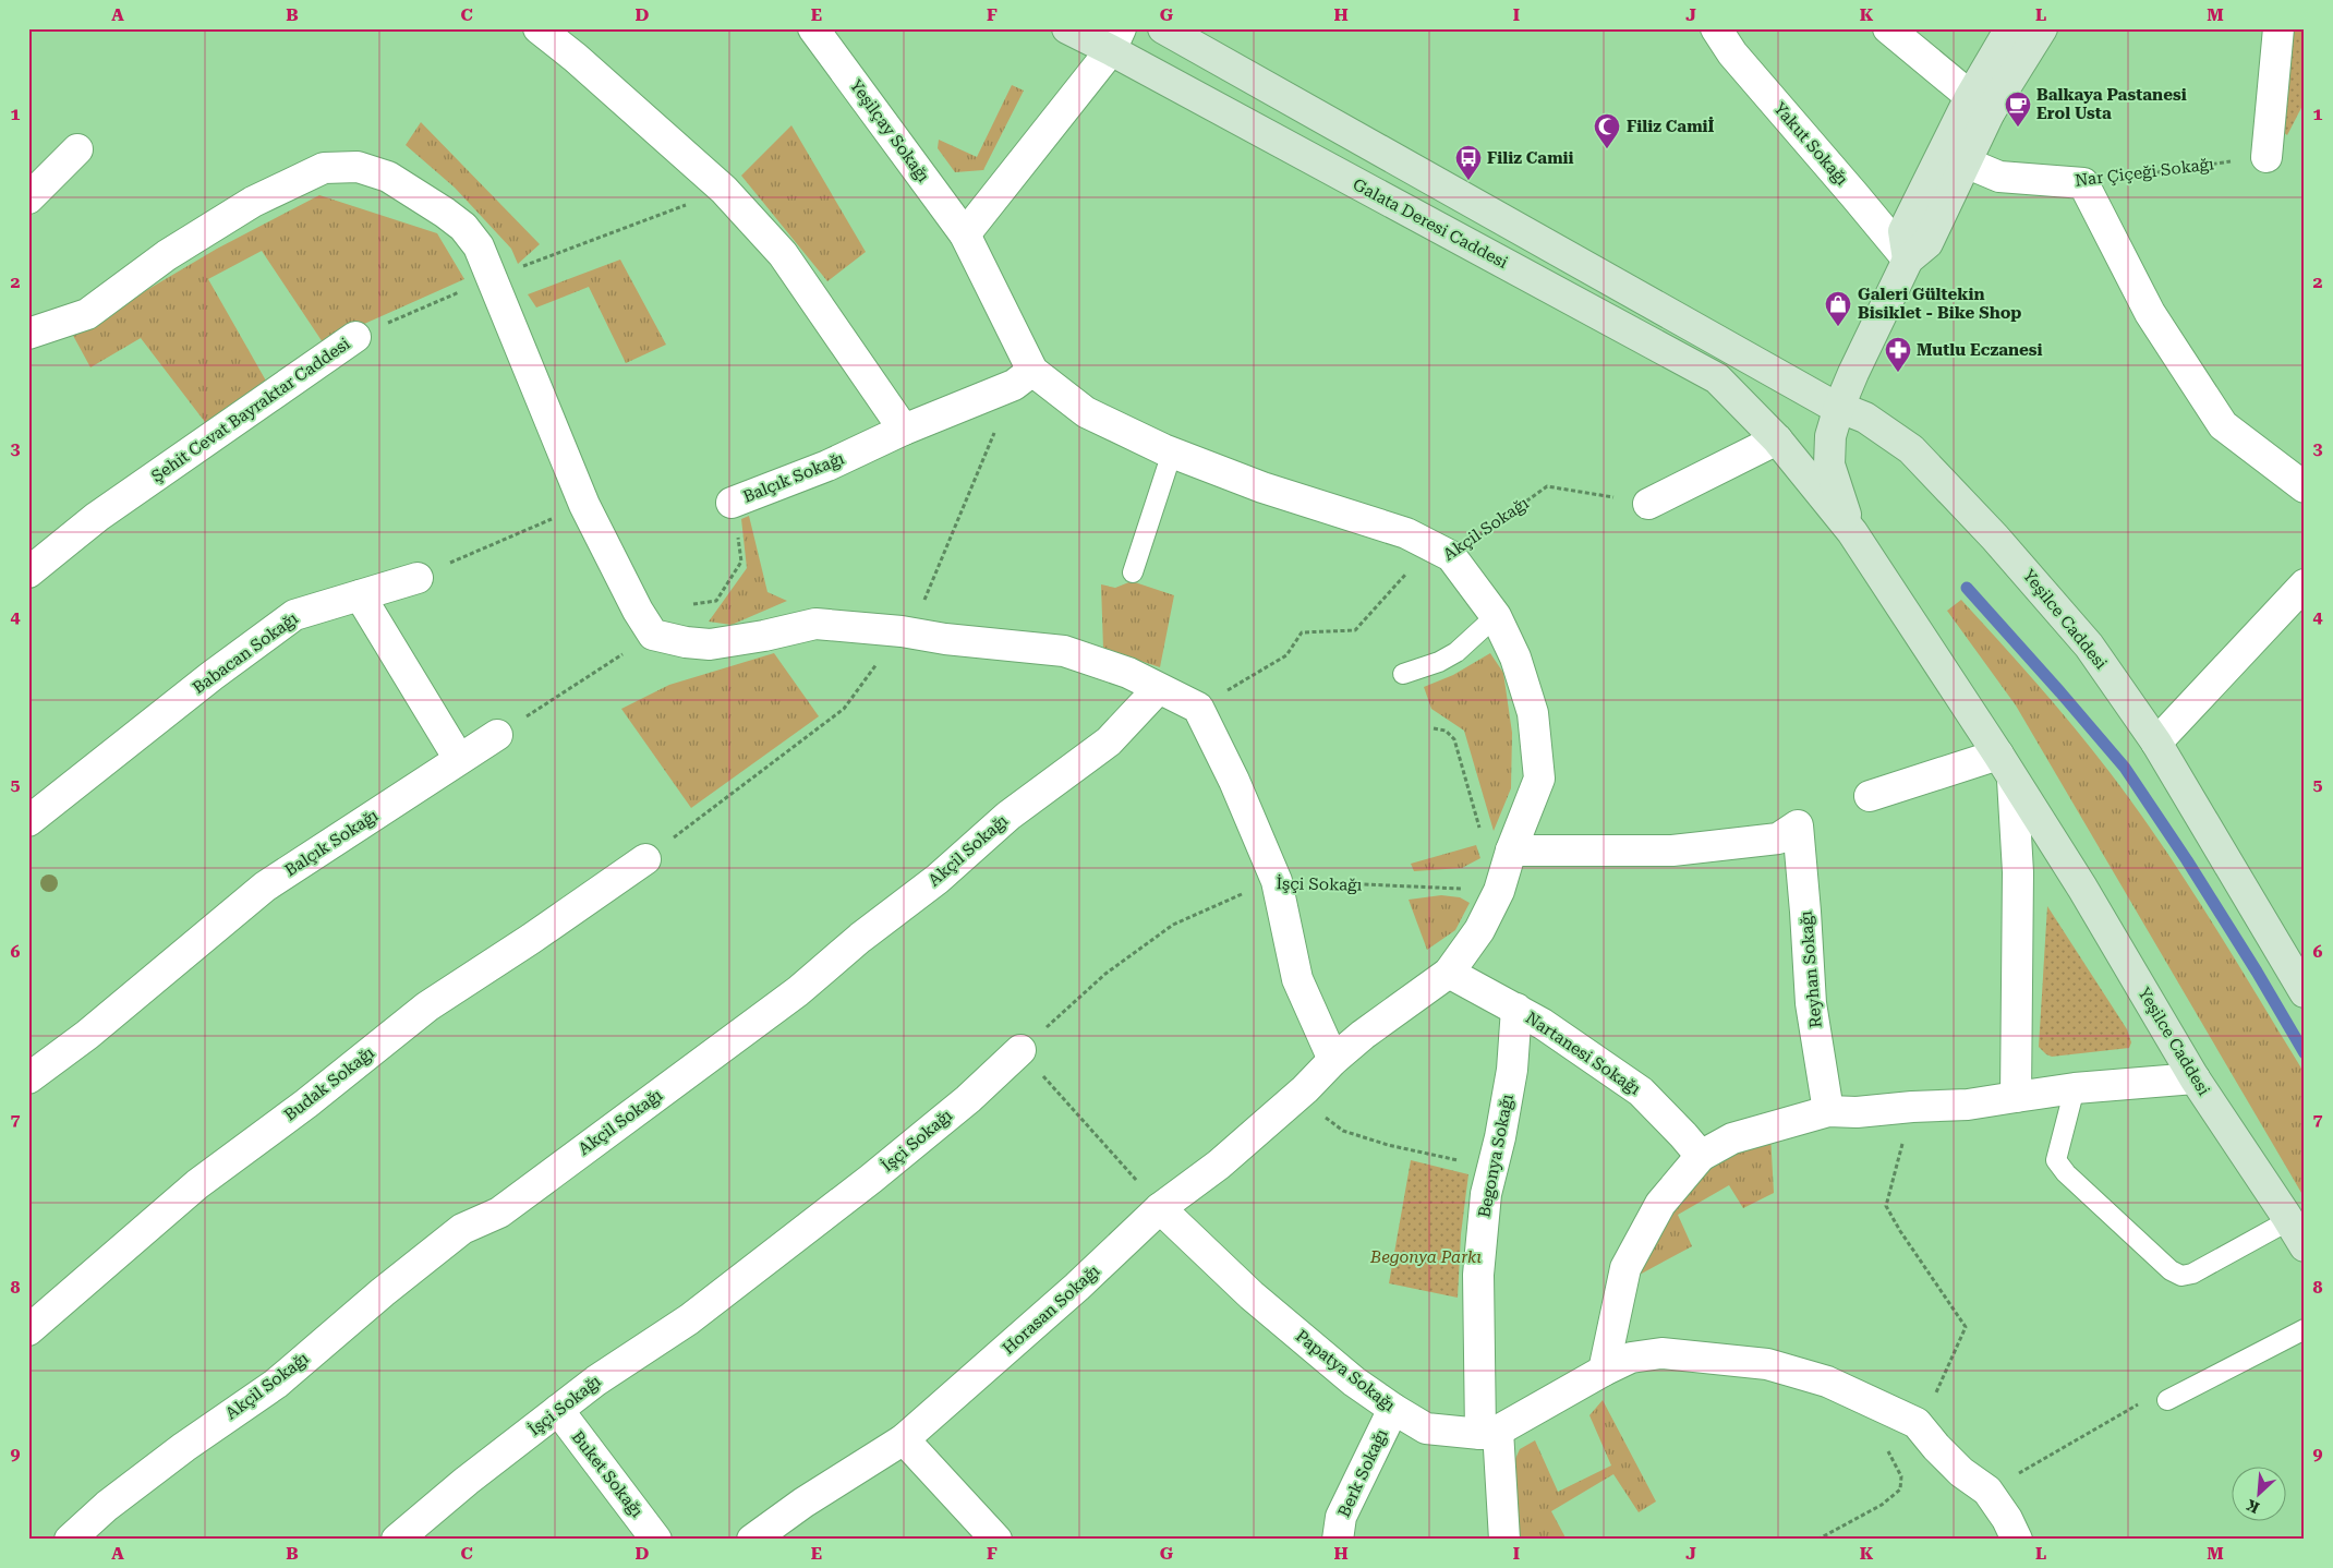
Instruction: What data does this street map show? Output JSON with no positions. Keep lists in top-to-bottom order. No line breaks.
{"streets":{"main road":["Galata Deresi Caddesi","Yeşilce Caddesi"],"street":["Yeşilçay Sokağı","Yakut Sokağı","Nar Çiçeği Sokağı","Şehit Cevat Bayraktar Caddesi","Balçık Sokağı","Akçil Sokağı","Babacan Sokağı","İşçi Sokağı","Reyhan Sokağı","Nartanesi Sokağı","Budak Sokağı","Begonya Sokağı","Horasan Sokağı","Papatya Sokağı","Berk Sokağı","Buket Sokağı"]},"crossings":[["Yeşilçay Sokağı","Balçık Sokağı"],["Galata Deresi Caddesi","Yeşilce Caddesi"],["Akçil Sokağı","Horasan Sokağı"],["İşçi Sokağı","Buket Sokağı"],["Reyhan Sokağı","Horasan Sokağı"],["Nartanesi Sokağı","Begonya Sokağı"],["Nartanesi Sokağı","Horasan Sokağı"],["Begonya Sokağı","Papatya Sokağı"],["Horasan Sokağı","Papatya Sokağı"],["Papatya Sokağı","Berk Sokağı"]],"parks":["Begonya Parkı"],"places":{"cafe":["Balkaya Pastanesi Erol Usta"],"mosque":["Filiz Camiİ"],"bus stop":["Filiz Camii"],"shop":["Galeri Gültekin Bisiklet - Bike Shop"],"pharmacy":["Mutlu Eczanesi"]},"north":"bottom left","grid":{"columns":["A","B","C","D","E","F","G","H","I","J","K","L","M"],"rows":["1","2","3","4","5","6","7","8","9"]}}
